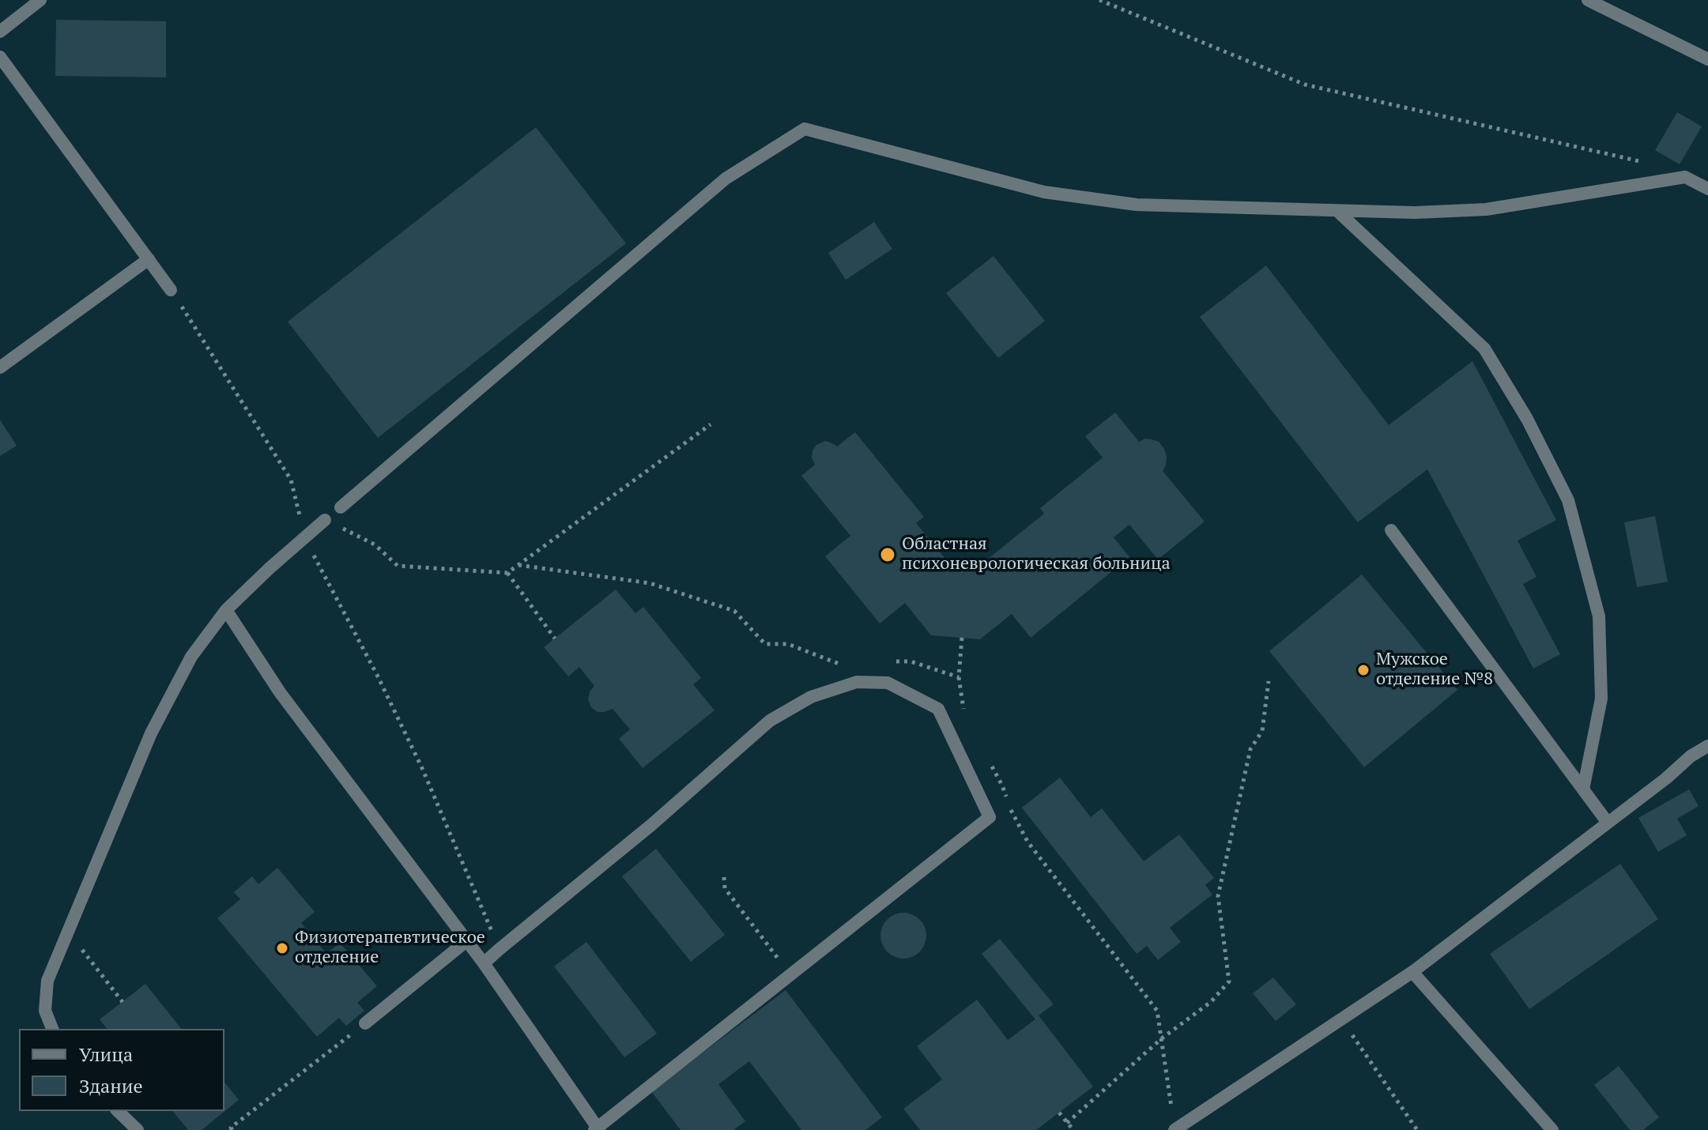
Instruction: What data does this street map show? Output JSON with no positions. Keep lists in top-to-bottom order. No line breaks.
{"places":["Областная психоневрологическая больница","Мужское отделение №8","Физиотерапевтическое отделение"],"legend":["Улица","Здание"]}
